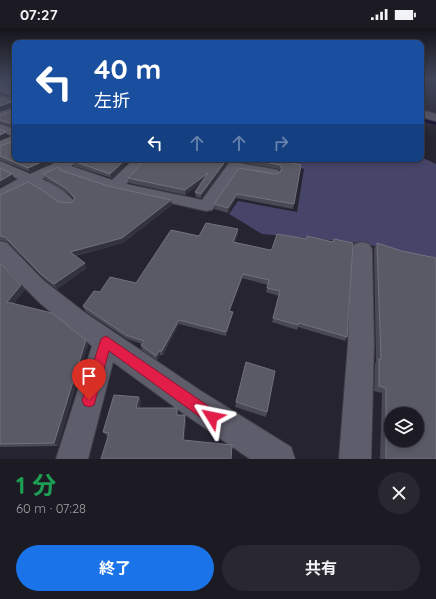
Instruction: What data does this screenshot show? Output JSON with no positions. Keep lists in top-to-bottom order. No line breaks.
{"page":{"status":"07:27","turn":["40 m","左折"],"heading":["1 分","60 m · 07:28"],"buttons":["終了","共有"]}}
